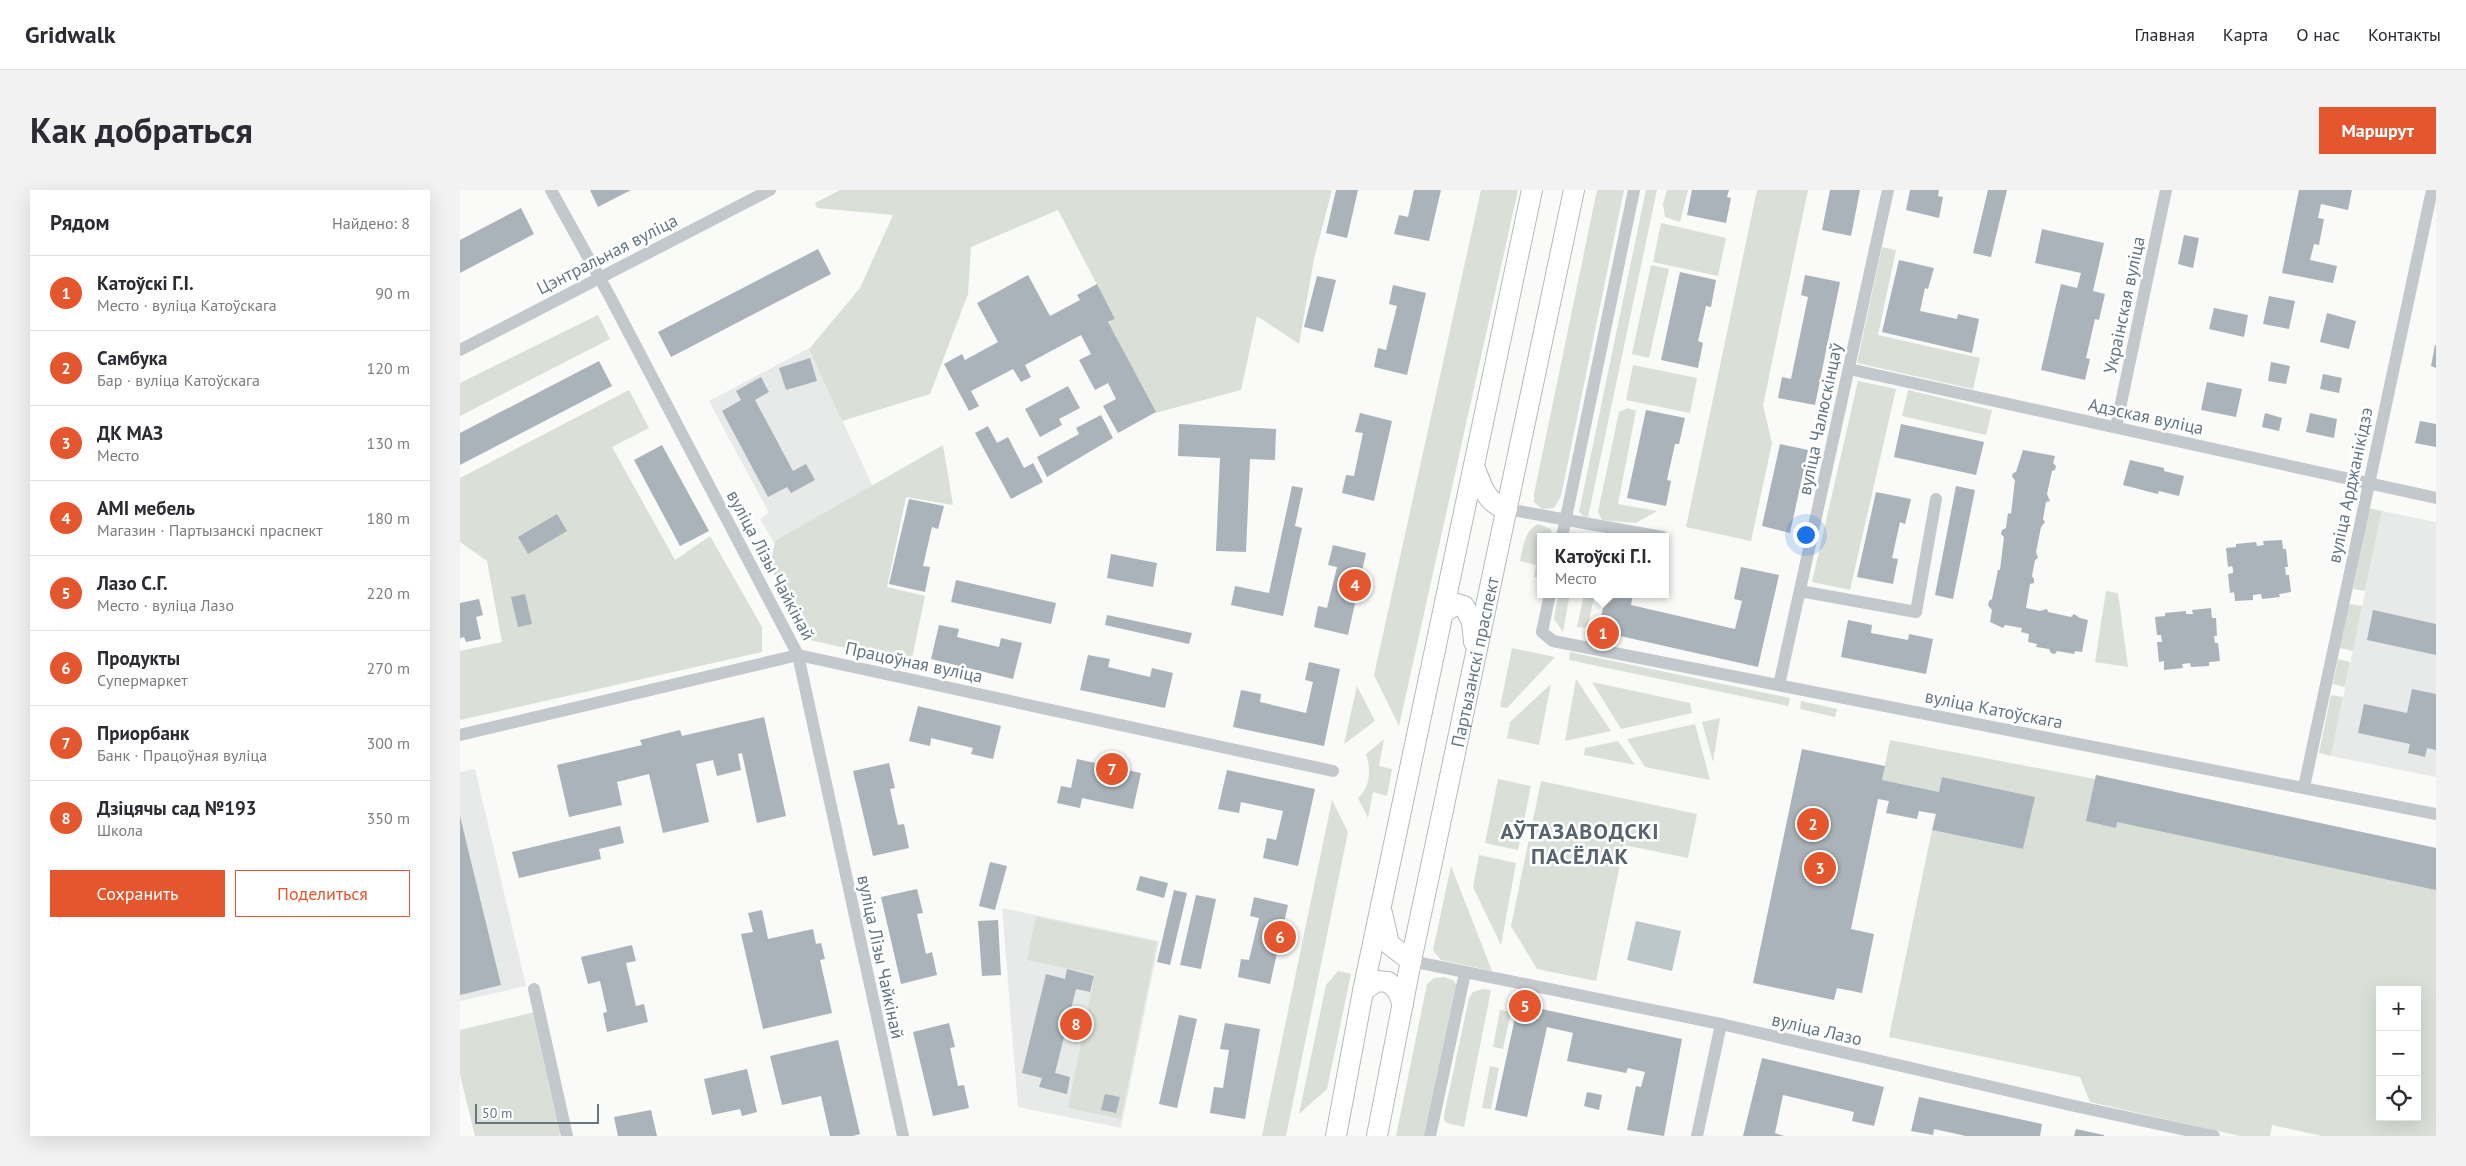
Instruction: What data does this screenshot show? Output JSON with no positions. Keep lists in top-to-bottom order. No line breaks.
{"streets":{"main road":["Партызанскі праспект"],"street":["Цэнтральная вуліца","Украінская вуліца","Адэская вуліца","вуліца Чалюскінцаў","вуліца Арджанікідзэ","вуліца Лізы Чайкінай","Працоўная вуліца","вуліца Катоўскага","вуліца Лазо"]},"crossings":[["Цэнтральная вуліца","вуліца Лізы Чайкінай"],["Украінская вуліца","Адэская вуліца"],["Адэская вуліца","вуліца Чалюскінцаў"],["Адэская вуліца","вуліца Арджанікідзэ"],["вуліца Чалюскінцаў","вуліца Катоўскага"],["вуліца Арджанікідзэ","вуліца Катоўскага"],["вуліца Лізы Чайкінай","Працоўная вуліца"],["Партызанскі праспект","вуліца Лазо"]],"districts":["АЎТАЗАВОДСКІ ПАСЁЛАК"],"scale_bar":"50 m","page":{"header":"Gridwalk","nav":["Главная","Карта","О нас","Контакты"],"title":"Как добраться","buttons":["Маршрут",["Сохранить","Поделиться"]],"heading":["Рядом","Найдено: 8"],"list":[{"mark":"1","name":"Катоўскі Г.І.","note":"Место · вуліца Катоўскага","value":"90 m"},{"mark":"2","name":"Самбука","note":"Бар · вуліца Катоўскага","value":"120 m"},{"mark":"3","name":"ДК МАЗ","note":"Место","value":"130 m"},{"mark":"4","name":"AMI мебель","note":"Магазин · Партызанскі праспект","value":"180 m"},{"mark":"5","name":"Лазо С.Г.","note":"Место · вуліца Лазо","value":"220 m"},{"mark":"6","name":"Продукты","note":"Супермаркет","value":"270 m"},{"mark":"7","name":"Приорбанк","note":"Банк · Працоўная вуліца","value":"300 m"},{"mark":"8","name":"Дзіцячы сад №193","note":"Школа","value":"350 m"}],"popup":["Катоўскі Г.І.","Место"],"pins":["4","1","7","2","3","6","5","8"],"map_buttons":["+","−"],"scale":"50 m"}}
